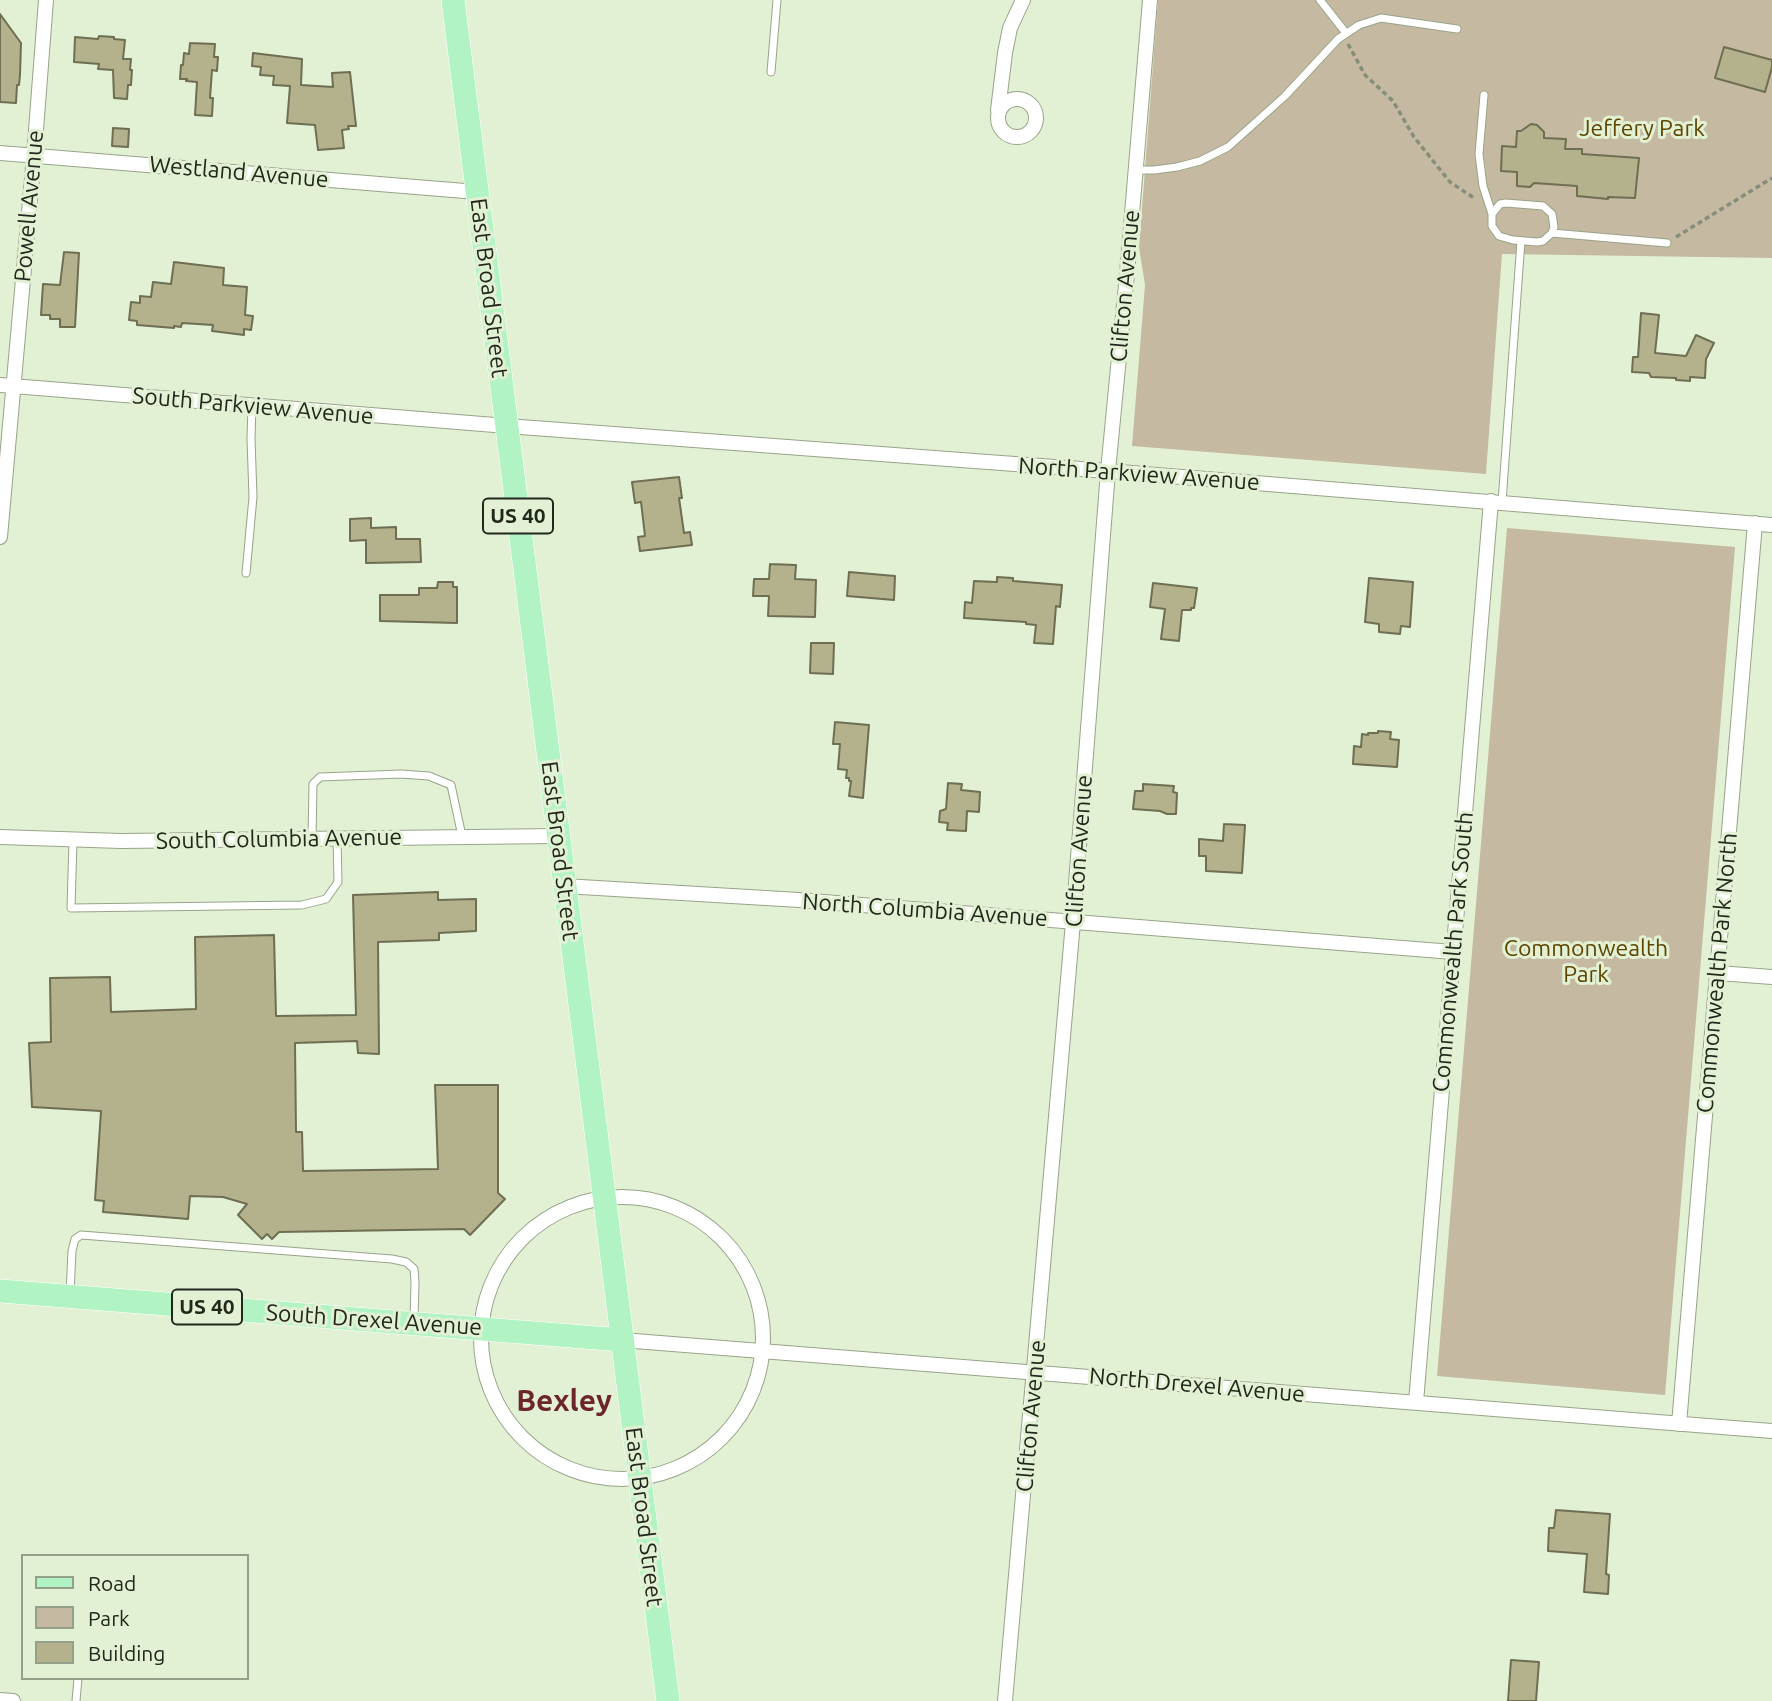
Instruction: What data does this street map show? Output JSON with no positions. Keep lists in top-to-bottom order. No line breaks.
{"streets":{"main road":["East Broad Street","US 40","South Drexel Avenue"],"street":["Westland Avenue","Powell Avenue","Clifton Avenue","South Parkview Avenue","North Parkview Avenue","South Columbia Avenue","North Columbia Avenue","Commonwealth Park South","Commonwealth Park North","North Drexel Avenue"]},"crossings":[["Westland Avenue","Powell Avenue"],["Westland Avenue","East Broad Street"],["Powell Avenue","South Parkview Avenue"],["Clifton Avenue","North Parkview Avenue"],["Clifton Avenue","North Columbia Avenue"],["Clifton Avenue","North Drexel Avenue"],["East Broad Street","South Parkview Avenue"],["East Broad Street","North Parkview Avenue"],["East Broad Street","South Columbia Avenue"],["East Broad Street","North Columbia Avenue"],["East Broad Street","South Drexel Avenue"],["East Broad Street","North Drexel Avenue"],["South Parkview Avenue","North Parkview Avenue"],["North Parkview Avenue","Commonwealth Park South"],["North Parkview Avenue","Commonwealth Park North"],["North Columbia Avenue","Commonwealth Park South"],["Commonwealth Park South","North Drexel Avenue"],["Commonwealth Park North","North Drexel Avenue"],["South Drexel Avenue","North Drexel Avenue"]],"districts":["Bexley"],"parks":["Jeffery Park","Commonwealth Park"],"legend":["Road","Park","Building"]}
